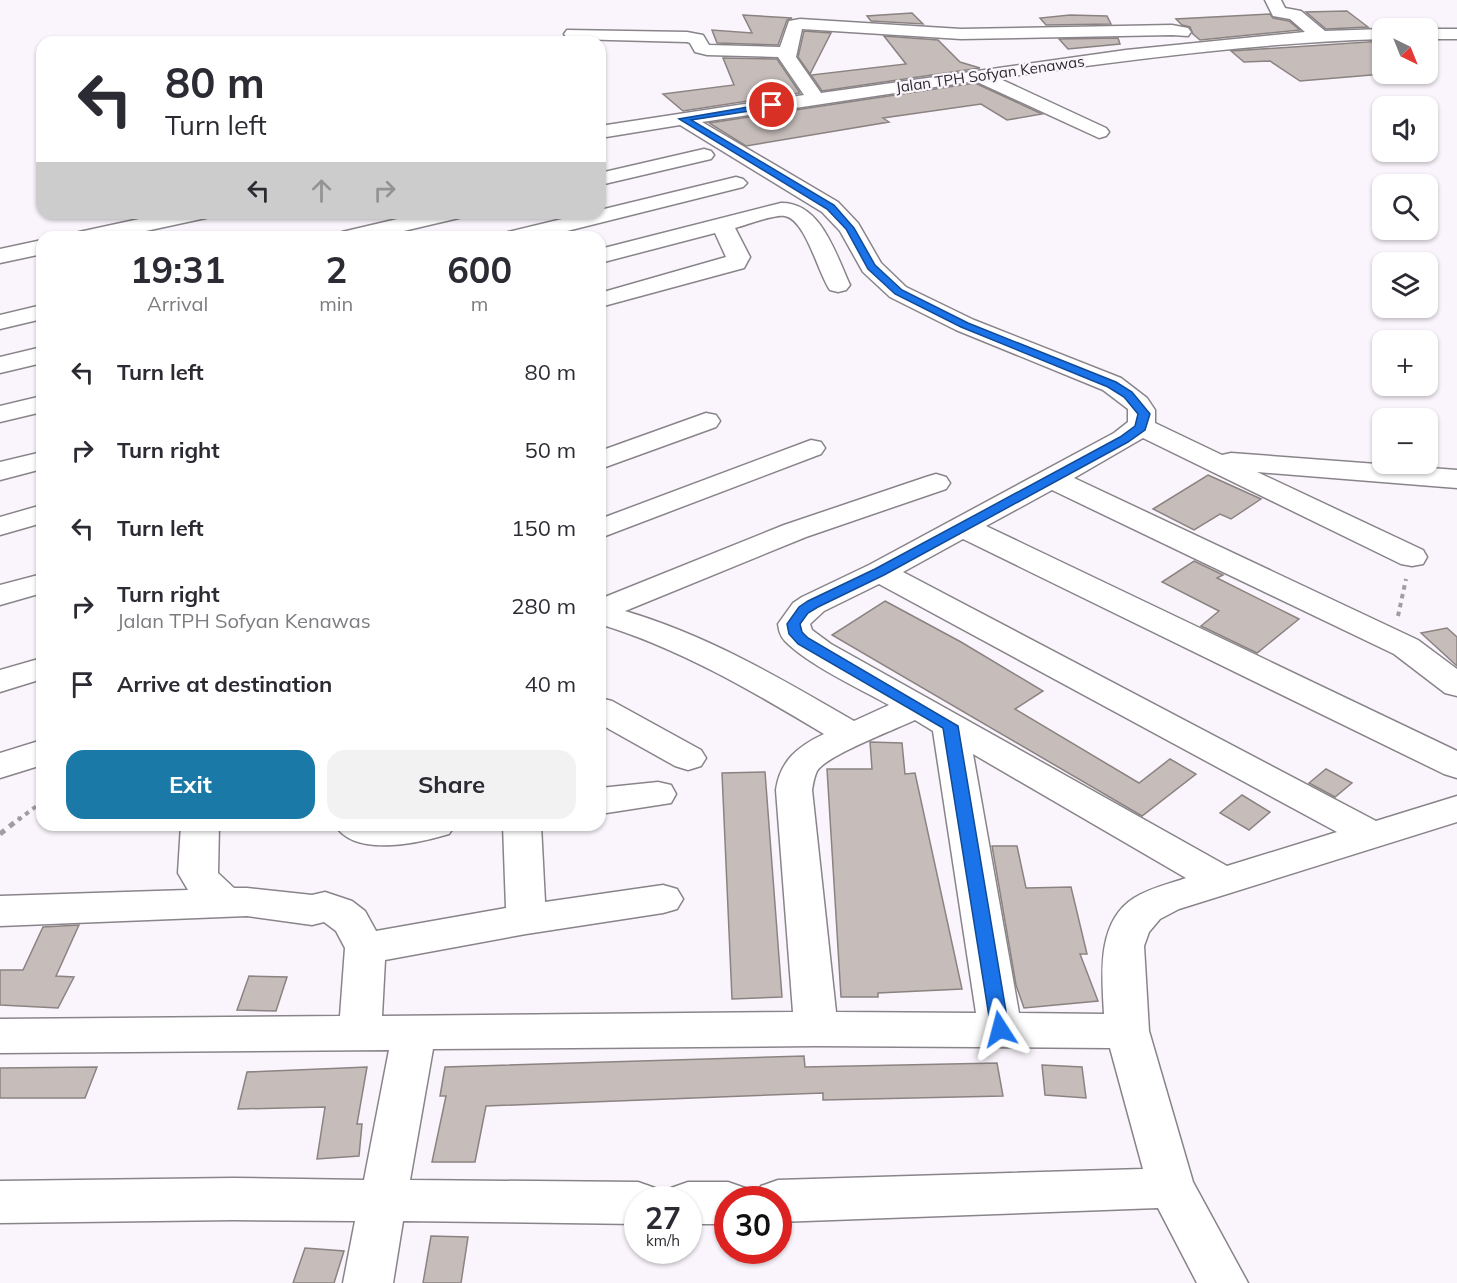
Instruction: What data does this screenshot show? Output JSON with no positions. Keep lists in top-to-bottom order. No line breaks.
{"streets":{"street":["Jalan TPH Sofyan Kenawas"]},"north":"bottom right","page":{"map_buttons":["+","−"],"turn":["80 m","Turn left"],"eta":["19:31","Arrival","2","min","600","m"],"list":[{"name":"Turn left","value":"80 m"},{"name":"Turn right","value":"50 m"},{"name":"Turn left","value":"150 m"},{"name":"Turn right","note":"Jalan TPH Sofyan Kenawas","value":"280 m"},{"name":"Arrive at destination","value":"40 m"}],"buttons":["Exit","Share"],"speed":"27 km/h","limit":"30"}}
